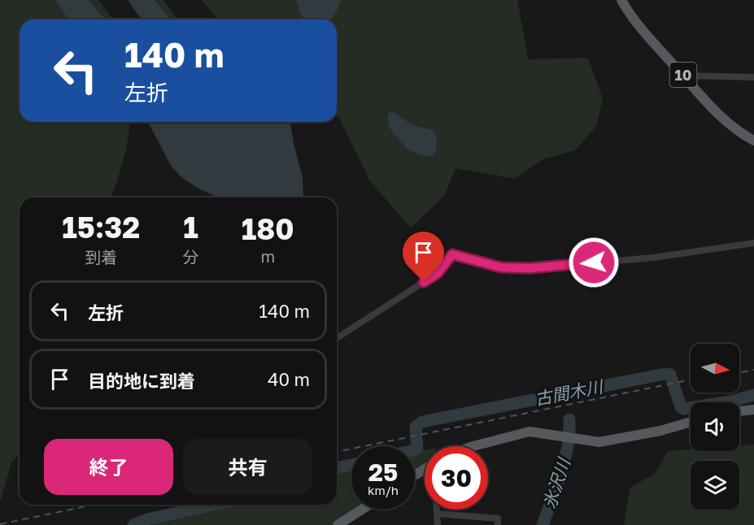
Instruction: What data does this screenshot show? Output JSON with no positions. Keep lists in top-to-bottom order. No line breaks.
{"streets":{"main road":["10"]},"water":["古間木川","氷沢川"],"north":"right","page":{"turn":["140 m","左折"],"eta":["15:32","到着","1","分","180","m"],"list":[{"name":"左折","value":"140 m"},{"name":"目的地に到着","value":"40 m"}],"buttons":["終了","共有"],"speed":"25 km/h","limit":"30"}}
